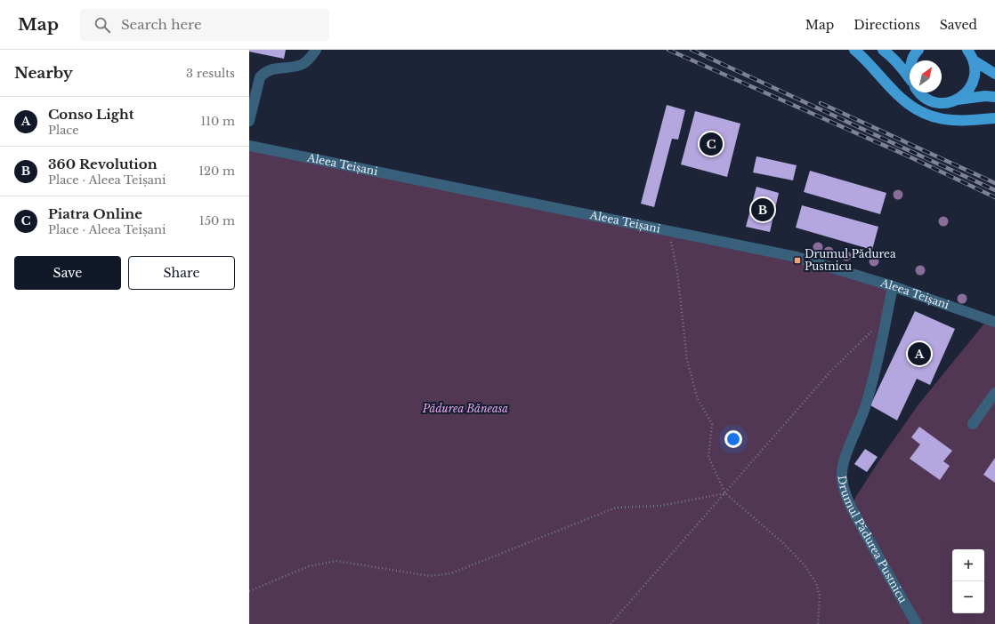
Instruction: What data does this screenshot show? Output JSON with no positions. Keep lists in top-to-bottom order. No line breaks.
{"streets":{"street":["Aleea Teișani","Drumul Pădurea Pustnicu"]},"crossings":[["Aleea Teișani","Drumul Pădurea Pustnicu"]],"parks":["Pădurea Băneasa"],"places":{"transit":["Drumul Pădurea Pustnicu"]},"north":"top right","page":{"header":"Map","search":"Search here","nav":["Map","Directions","Saved"],"heading":["Nearby","3 results"],"list":[{"mark":"A","name":"Conso Light","note":"Place","value":"110 m"},{"mark":"B","name":"360 Revolution","note":"Place · Aleea Teișani","value":"120 m"},{"mark":"C","name":"Piatra Online","note":"Place · Aleea Teișani","value":"150 m"}],"pins":["C","B","A"],"buttons":["Save","Share"],"map_buttons":["+","−"]}}
